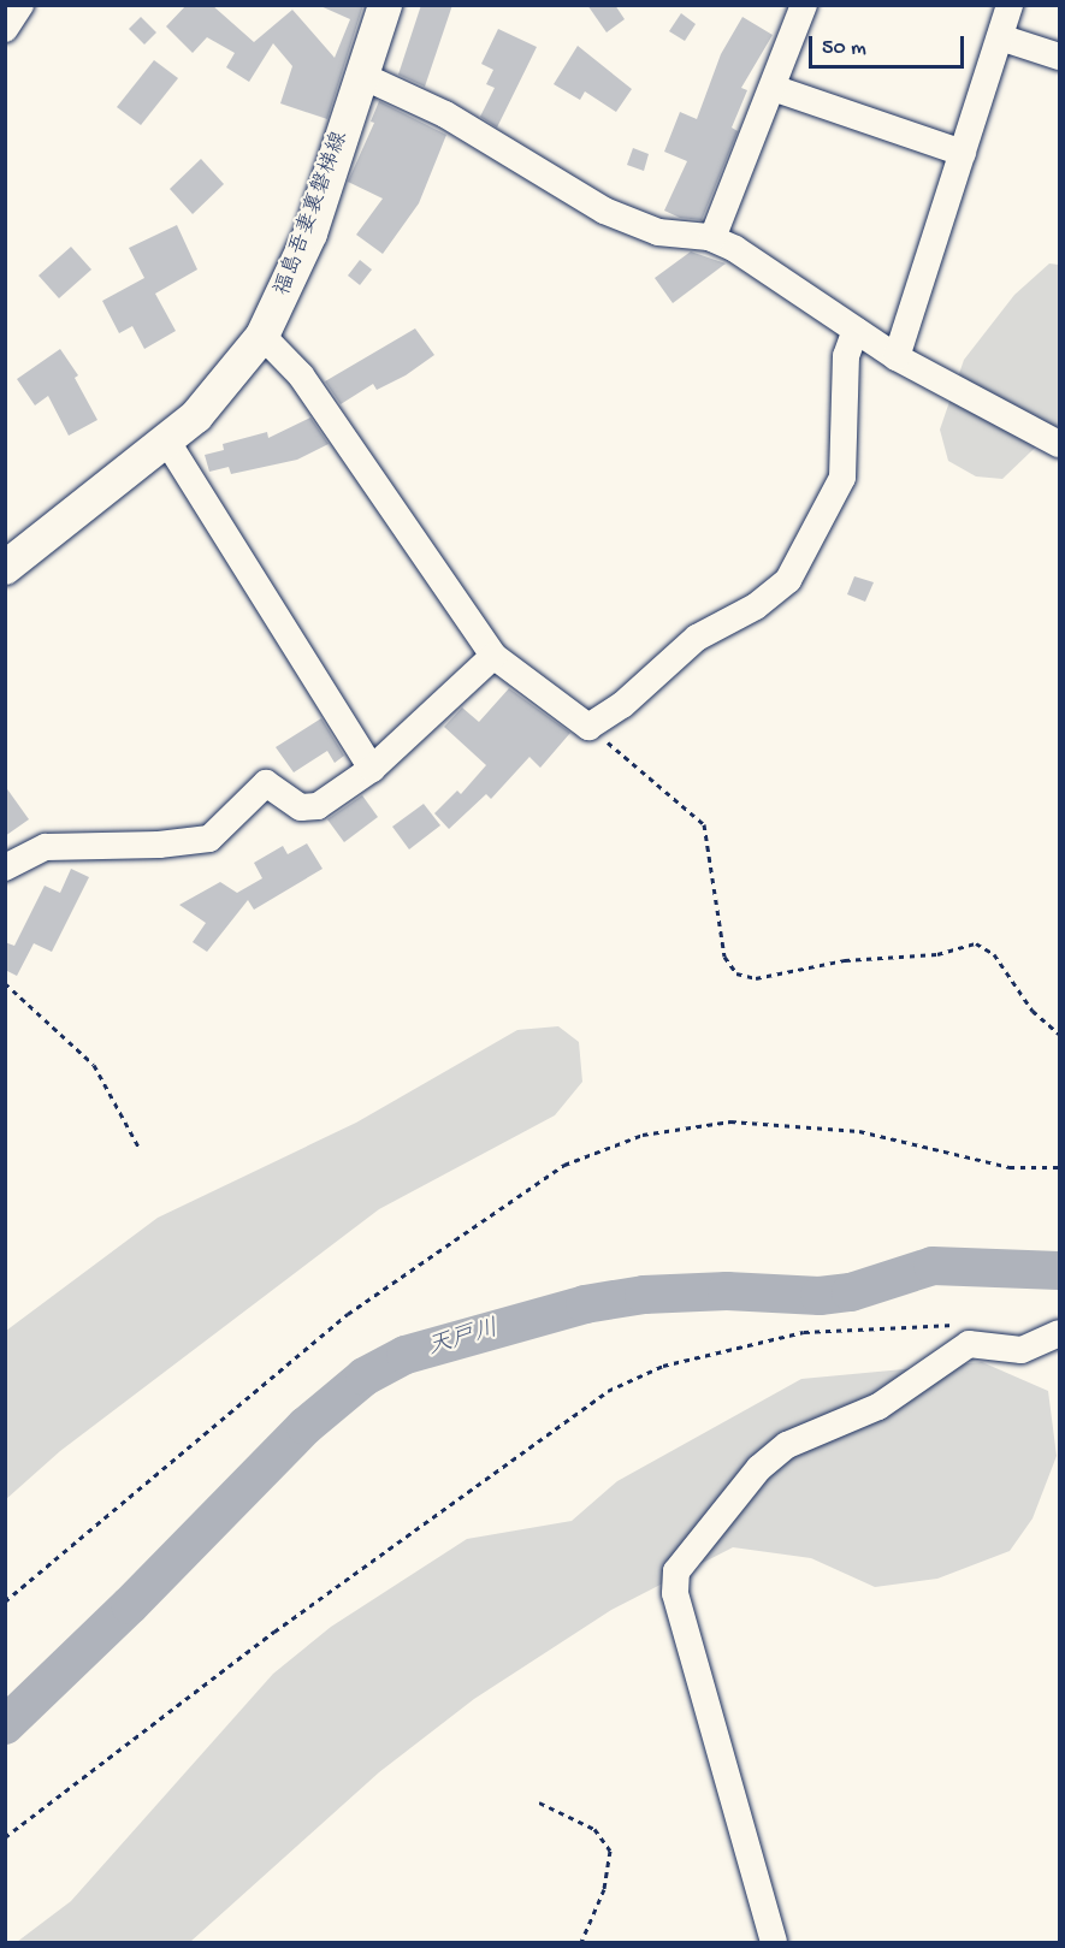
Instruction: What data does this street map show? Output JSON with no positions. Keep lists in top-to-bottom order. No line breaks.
{"streets":{"main road":["福島吾妻裏磐梯線"]},"water":["天戸川"],"scale_bar":"50 m"}
